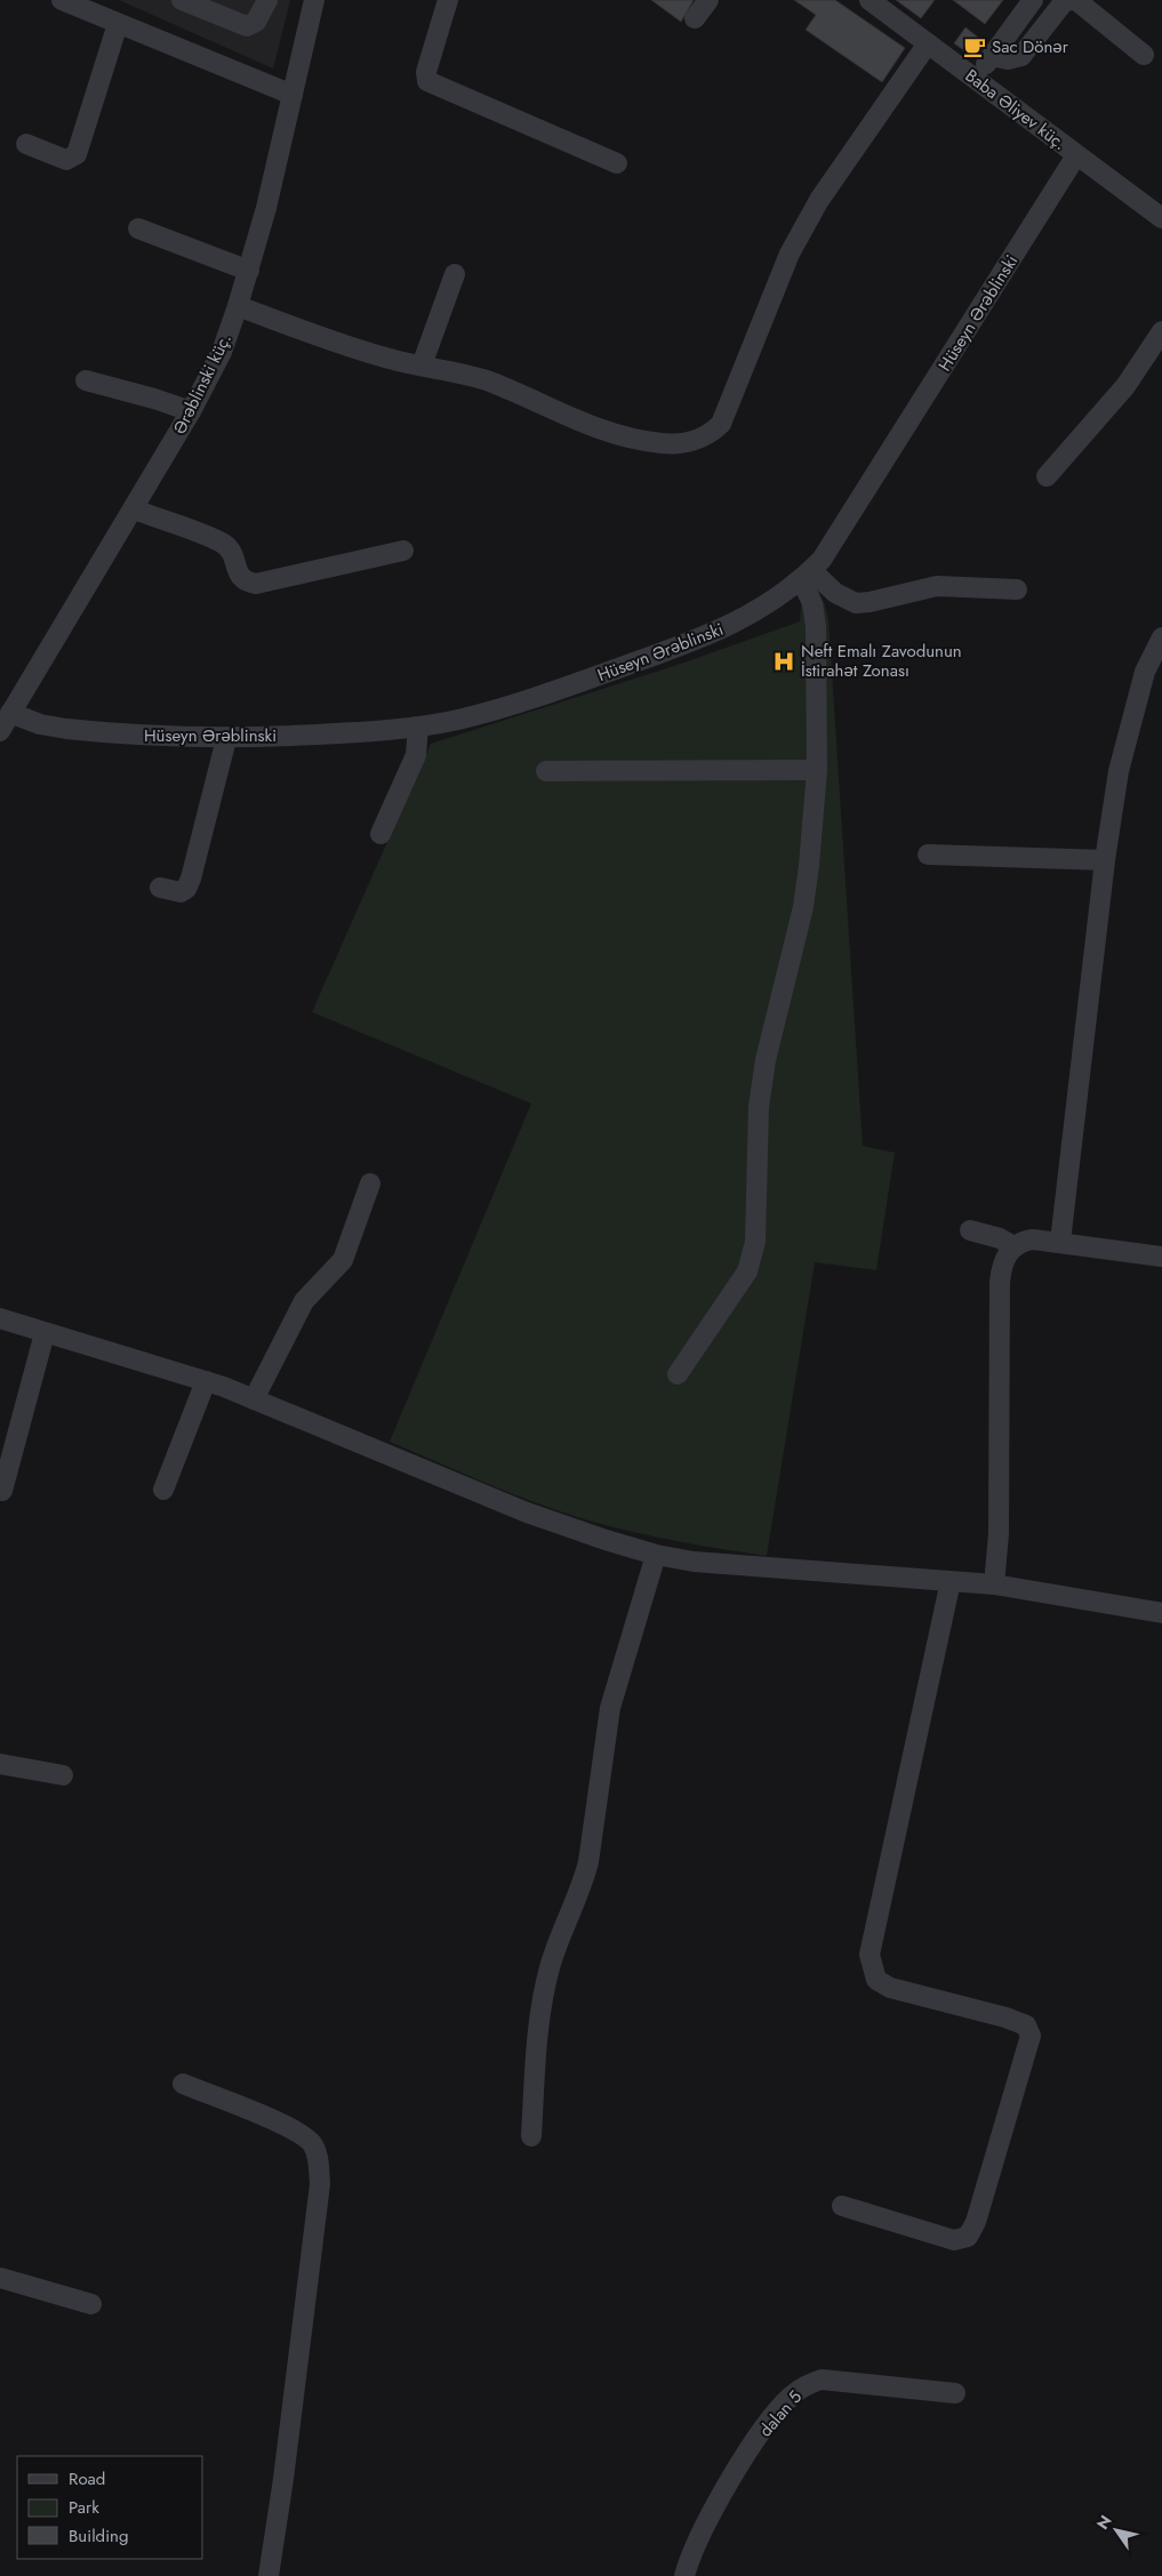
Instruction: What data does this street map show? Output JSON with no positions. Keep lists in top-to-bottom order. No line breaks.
{"streets":{"street":["Baba Əliyev küç.","Hüseyn Ərəblinski","Ərəblinski küç.","dalan 5"]},"crossings":[["Baba Əliyev küç.","Hüseyn Ərəblinski"],["Hüseyn Ərəblinski","Ərəblinski küç."]],"places":{"cafe":["Sac Dönər"],"hospital":["Neft Emalı Zavodunun İstirahət Zonası"]},"legend":["Road","Park","Building"],"north":"top left"}
